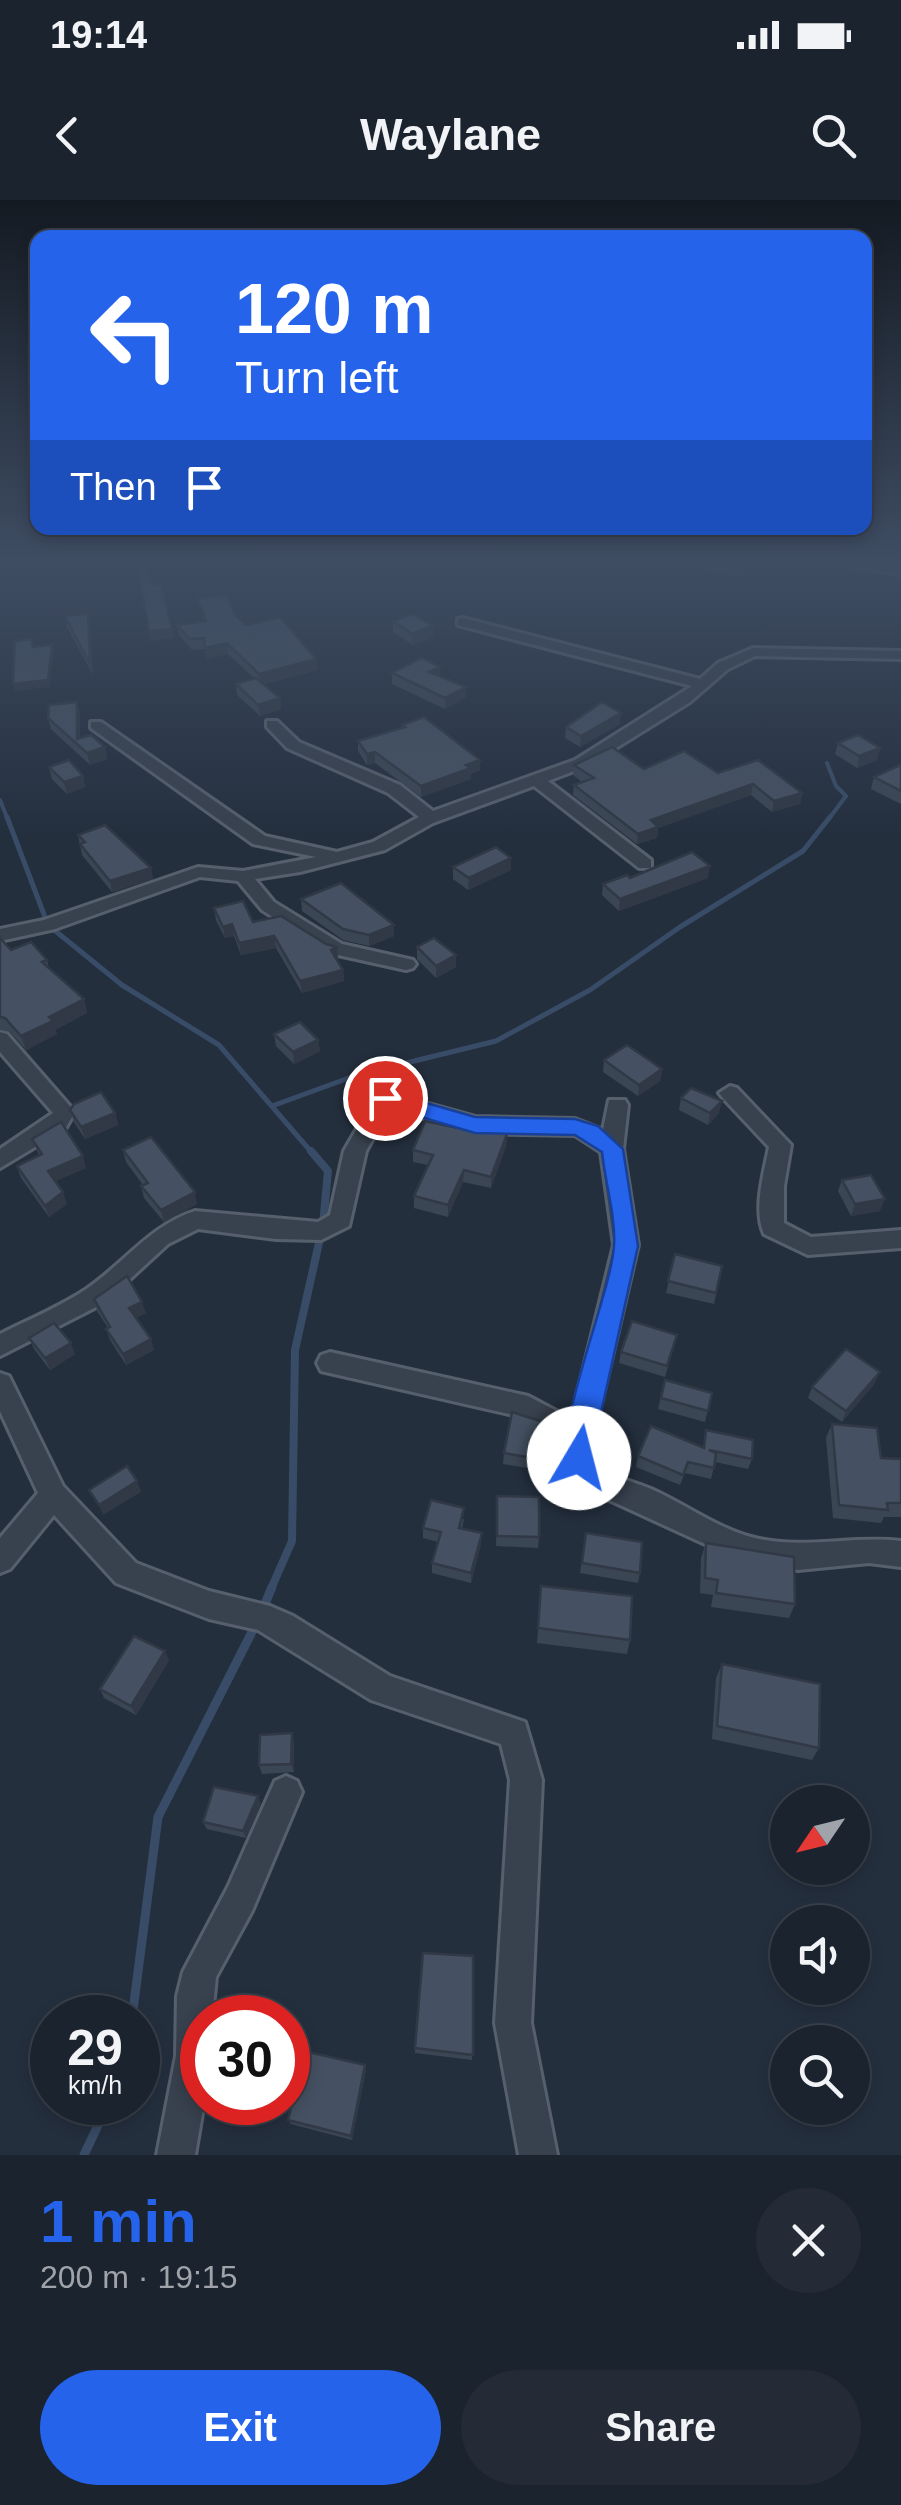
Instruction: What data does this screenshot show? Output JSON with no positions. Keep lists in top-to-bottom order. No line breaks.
{"north":"bottom left","page":{"status":"19:14","header":"Waylane","turn":["120 m","Turn left"],"then":"Then","speed":"29 km/h","limit":"30","heading":["1 min","200 m · 19:15"],"buttons":["Exit","Share"]}}
